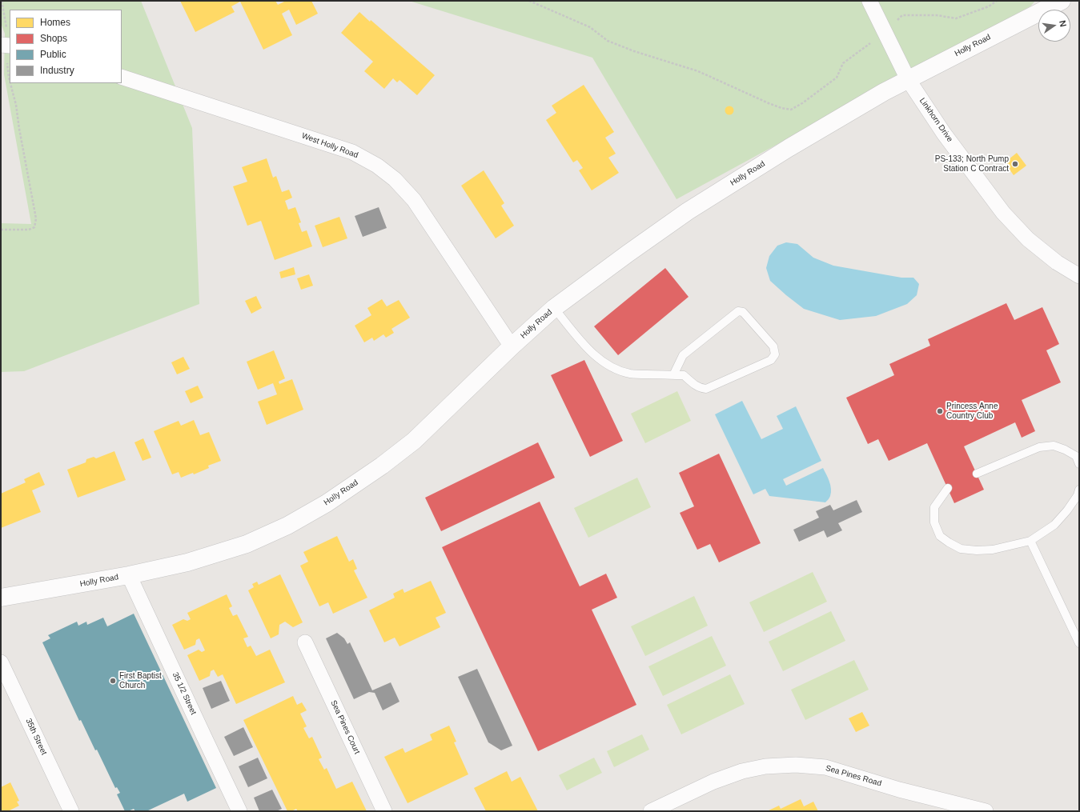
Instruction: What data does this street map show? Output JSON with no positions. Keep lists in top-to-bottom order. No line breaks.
{"streets":{"street":["Holly Road","Linkhorn Drive","West Holly Road","35 1/2 Street","Sea Pines Court","35th Street","Sea Pines Road"]},"crossings":[["Holly Road","Linkhorn Drive"],["Holly Road","West Holly Road"],["Holly Road","35 1/2 Street"]],"places":["PS-133; North Pump Station C Contract","Princess Anne Country Club","First Baptist Church"],"legend":["Homes","Shops","Public","Industry"],"north":"right"}
